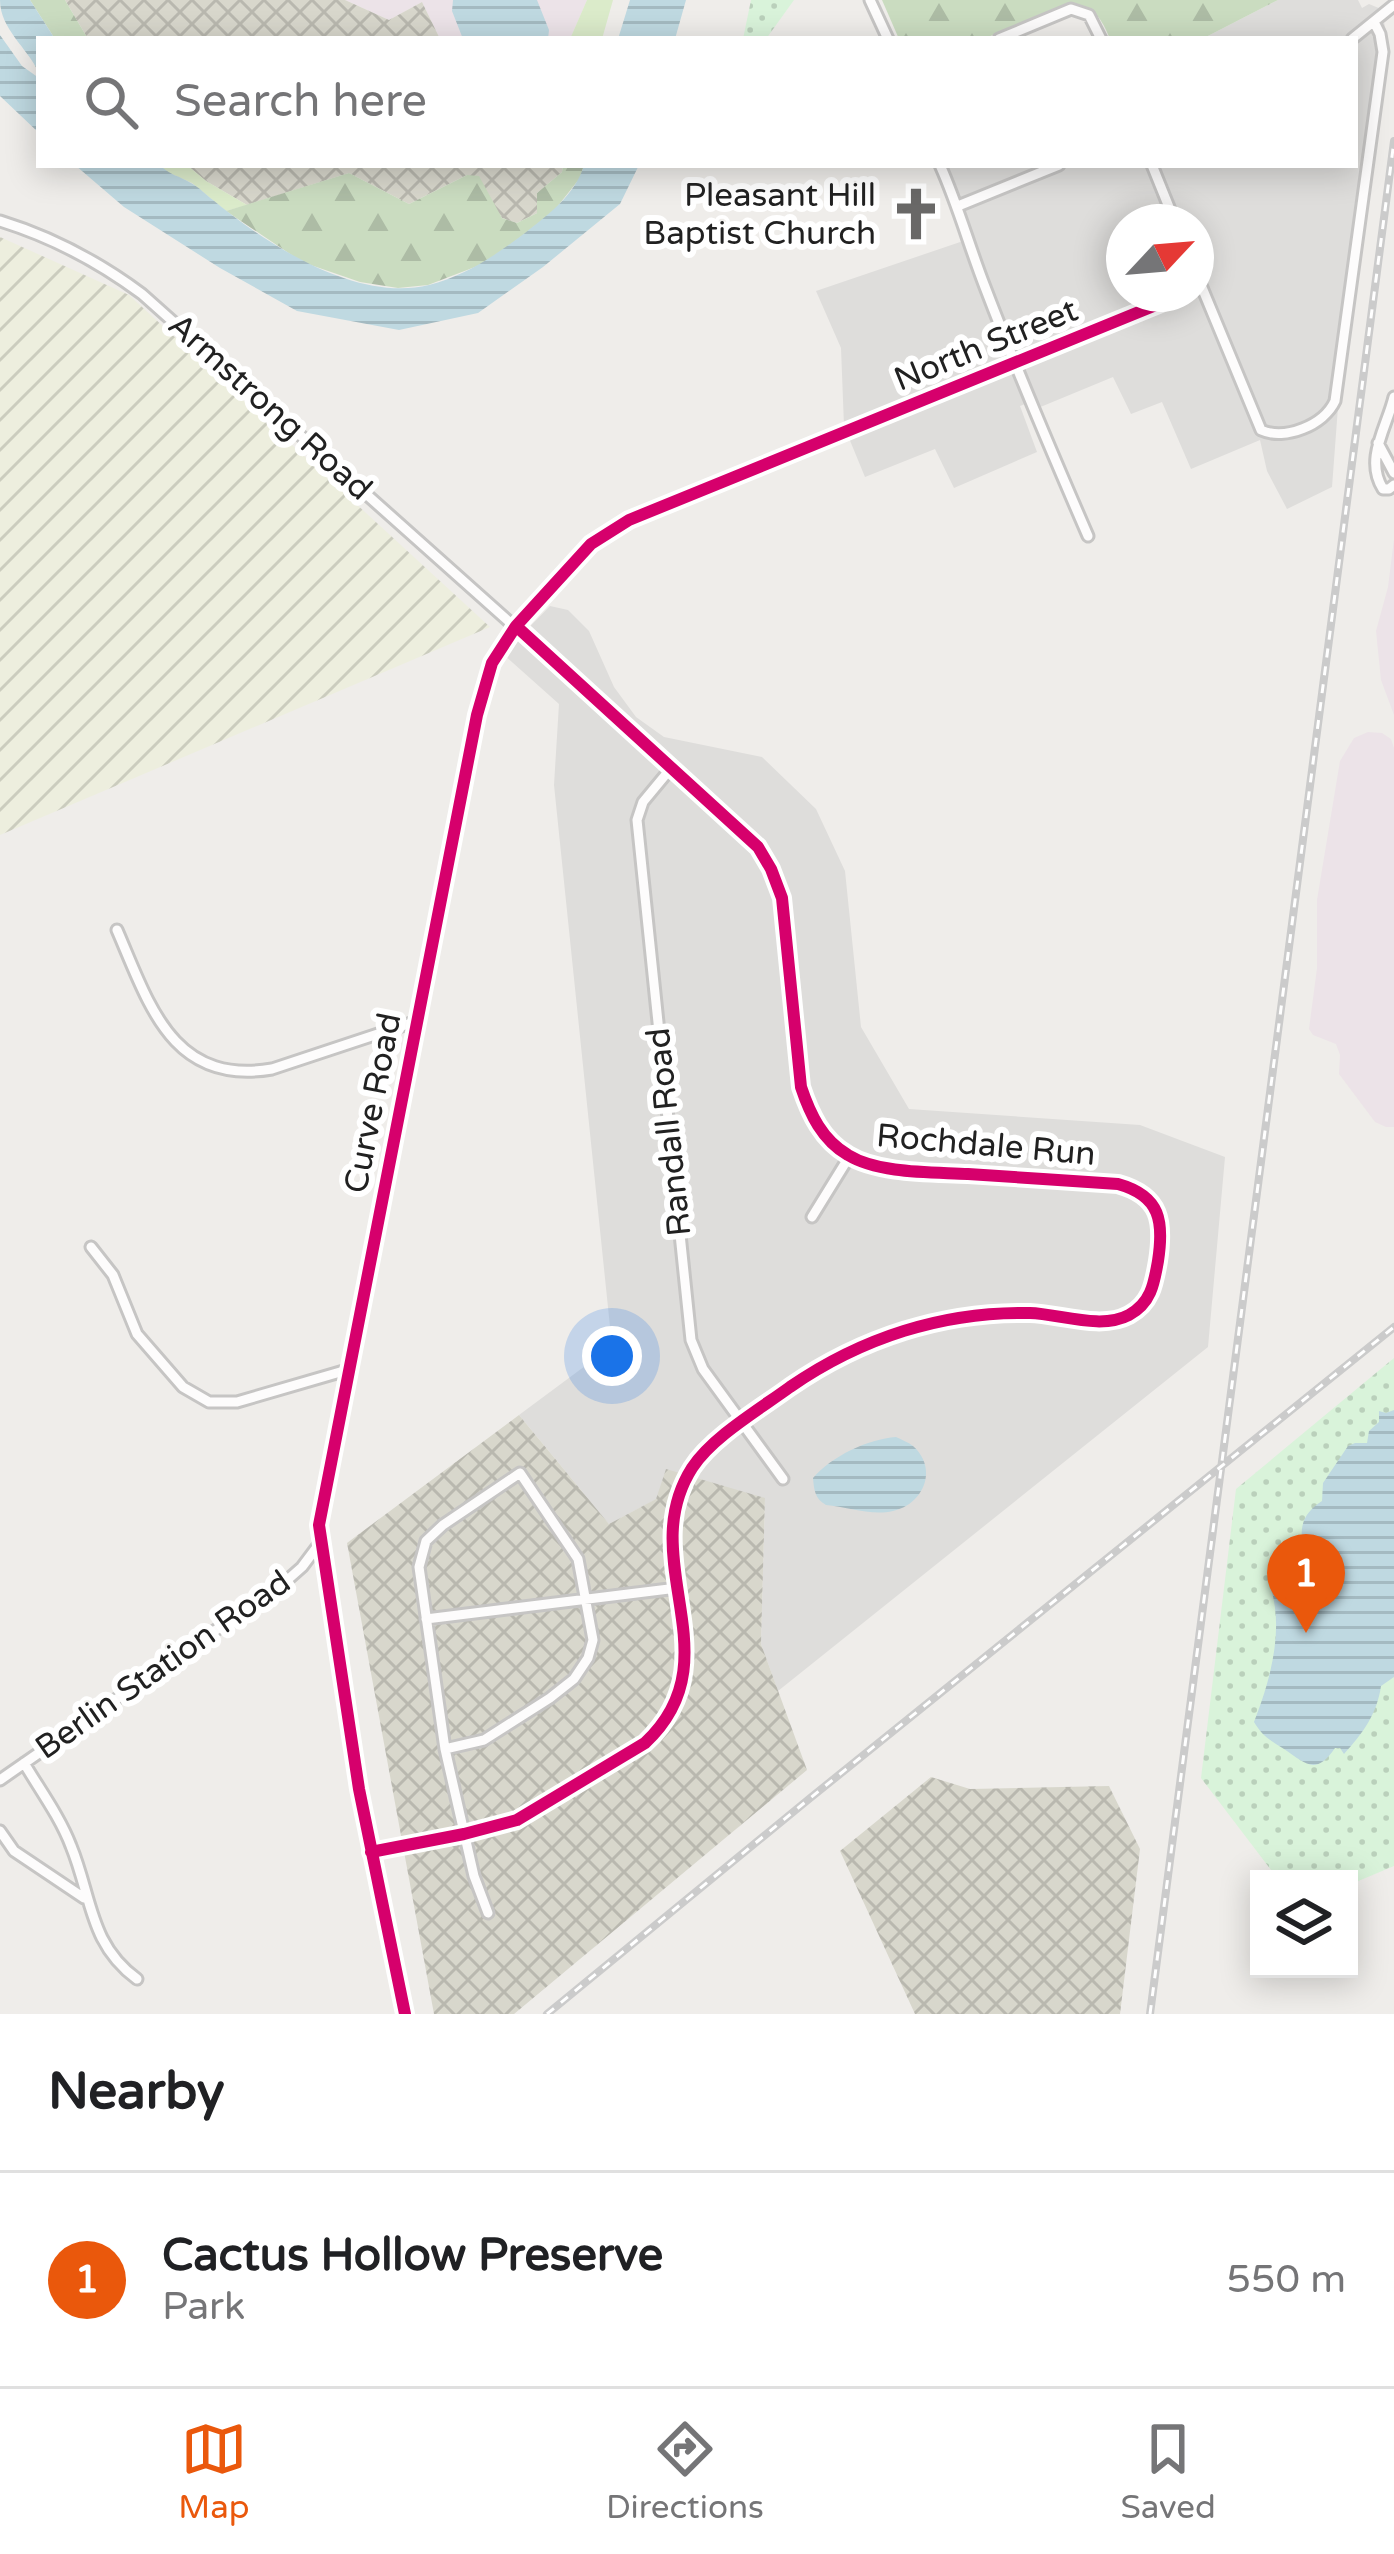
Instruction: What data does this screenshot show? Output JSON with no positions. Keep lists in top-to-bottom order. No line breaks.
{"streets":{"street":["North Street","Armstrong Road","Curve Road","Randall Road","Rochdale Run","Berlin Station Road"]},"crossings":[["North Street","Curve Road"],["Armstrong Road","Curve Road"],["Armstrong Road","Rochdale Run"],["Curve Road","Rochdale Run"],["Curve Road","Berlin Station Road"],["Randall Road","Rochdale Run"]],"places":{"church":["Pleasant Hill Baptist Church"]},"north":"top right","page":{"search":"Search here","pins":"1","heading":"Nearby","list":[{"mark":"1","name":"Cactus Hollow Preserve","note":"Park","value":"550 m"}],"nav":["Map","Directions","Saved"]}}
